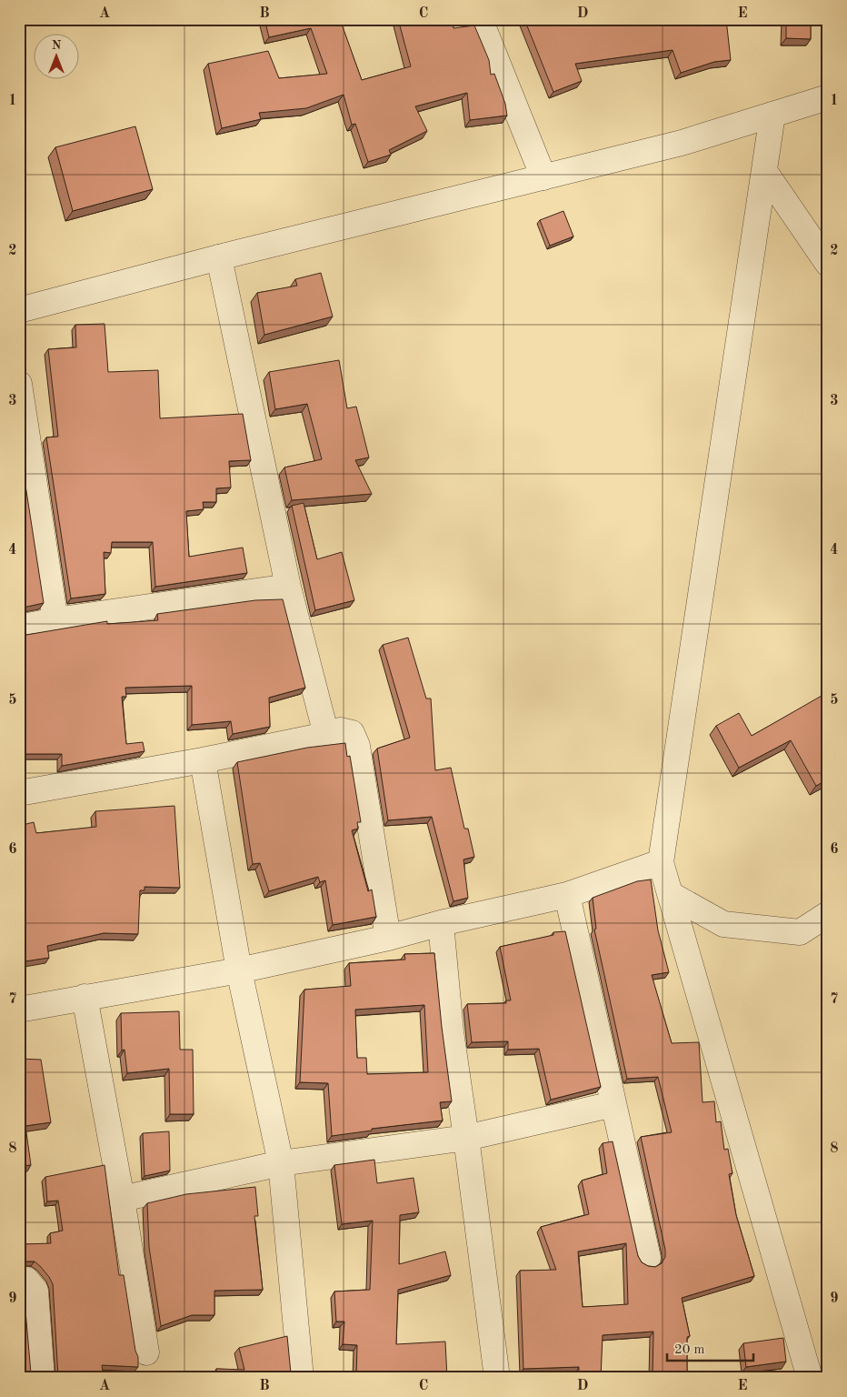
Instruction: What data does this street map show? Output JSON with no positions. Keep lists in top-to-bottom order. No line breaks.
{"scale_bar":"20 m","north":"top","grid":{"columns":["A","B","C","D","E"],"rows":["1","2","3","4","5","6","7","8","9"]}}
